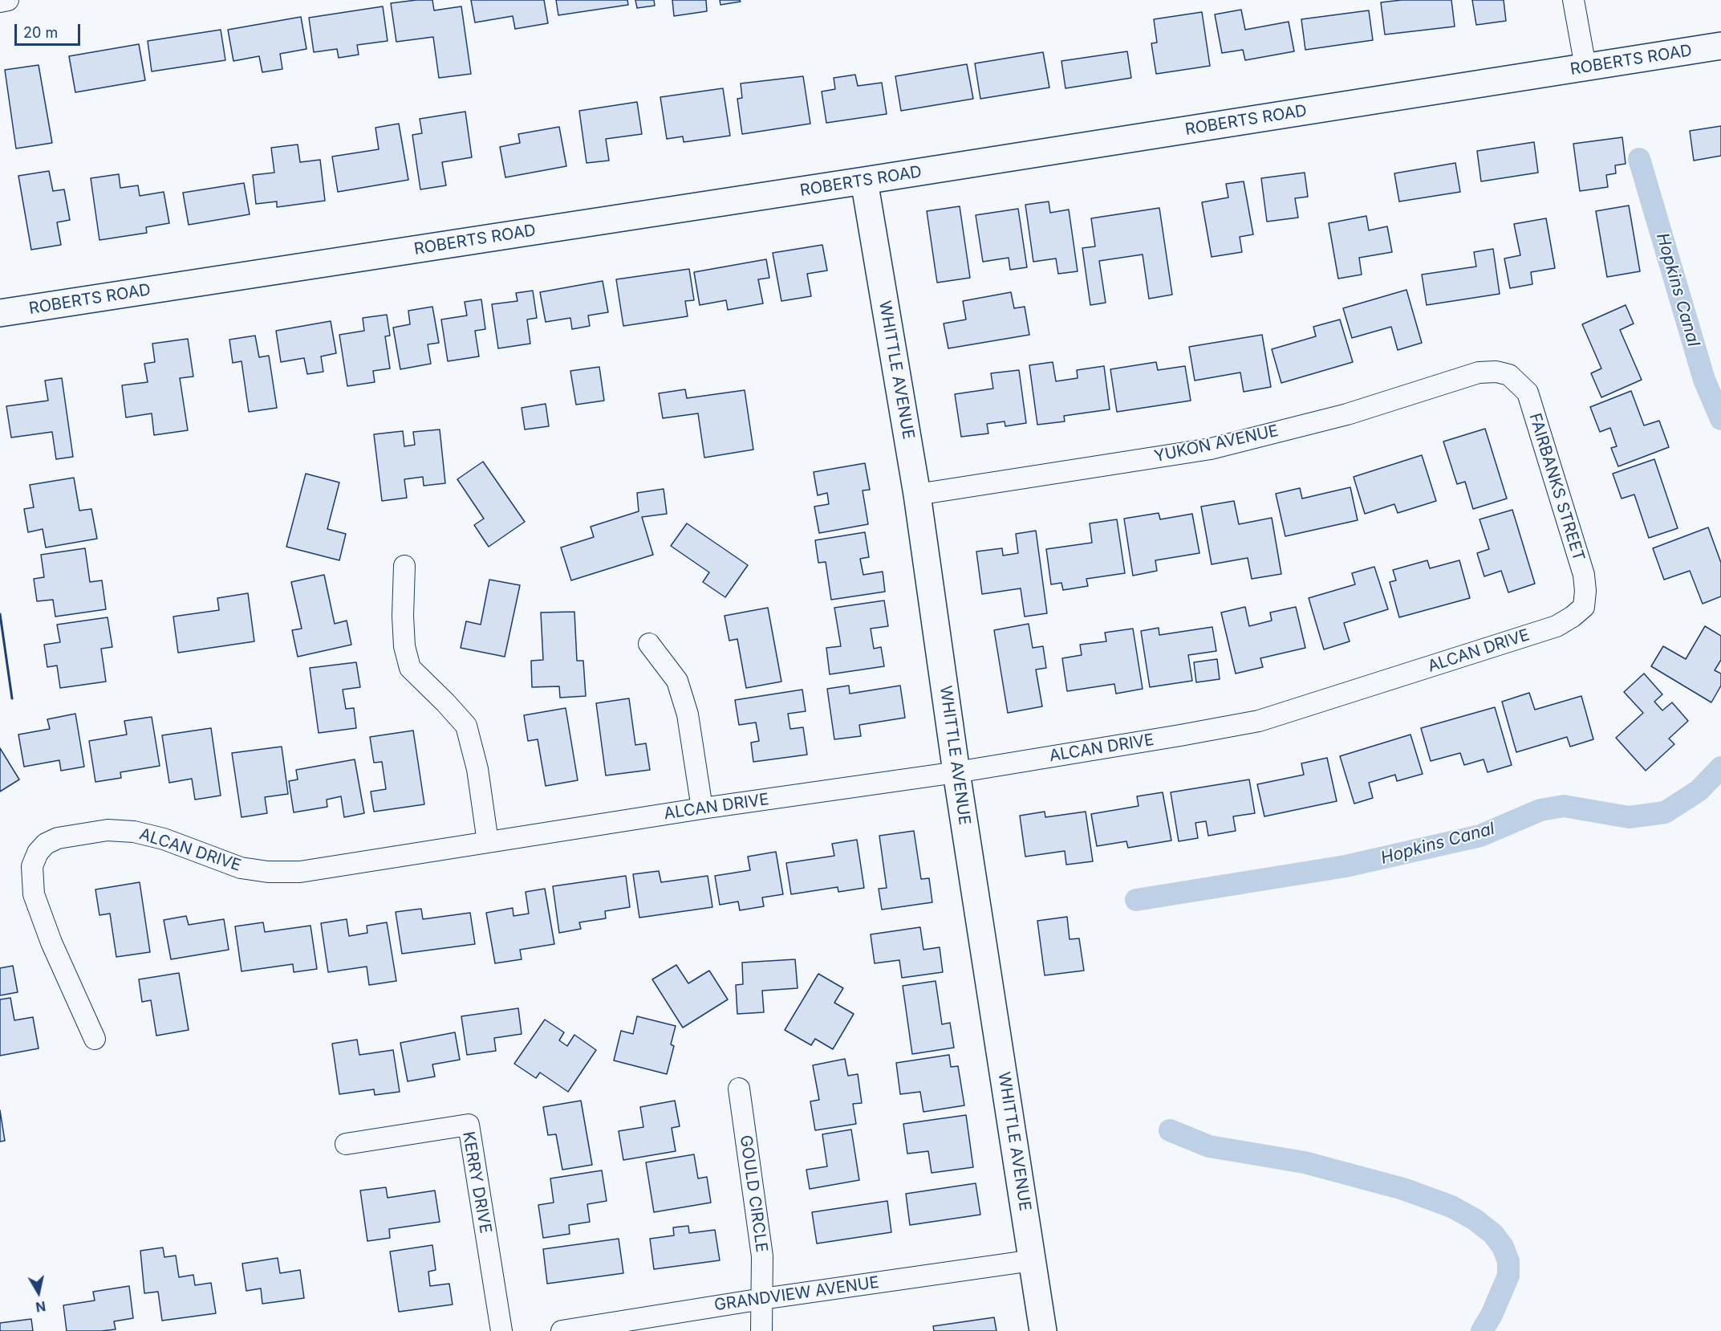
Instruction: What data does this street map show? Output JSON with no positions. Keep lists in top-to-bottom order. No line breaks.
{"streets":{"street":["ROBERTS ROAD","WHITTLE AVENUE","YUKON AVENUE","FAIRBANKS STREET","ALCAN DRIVE","KERRY DRIVE","GOULD CIRCLE","GRANDVIEW AVENUE"]},"crossings":[["ROBERTS ROAD","WHITTLE AVENUE"],["WHITTLE AVENUE","YUKON AVENUE"],["WHITTLE AVENUE","ALCAN DRIVE"],["WHITTLE AVENUE","GRANDVIEW AVENUE"],["YUKON AVENUE","FAIRBANKS STREET"],["FAIRBANKS STREET","ALCAN DRIVE"],["GOULD CIRCLE","GRANDVIEW AVENUE"]],"water":["Hopkins Canal"],"scale_bar":"20 m","north":"bottom"}
